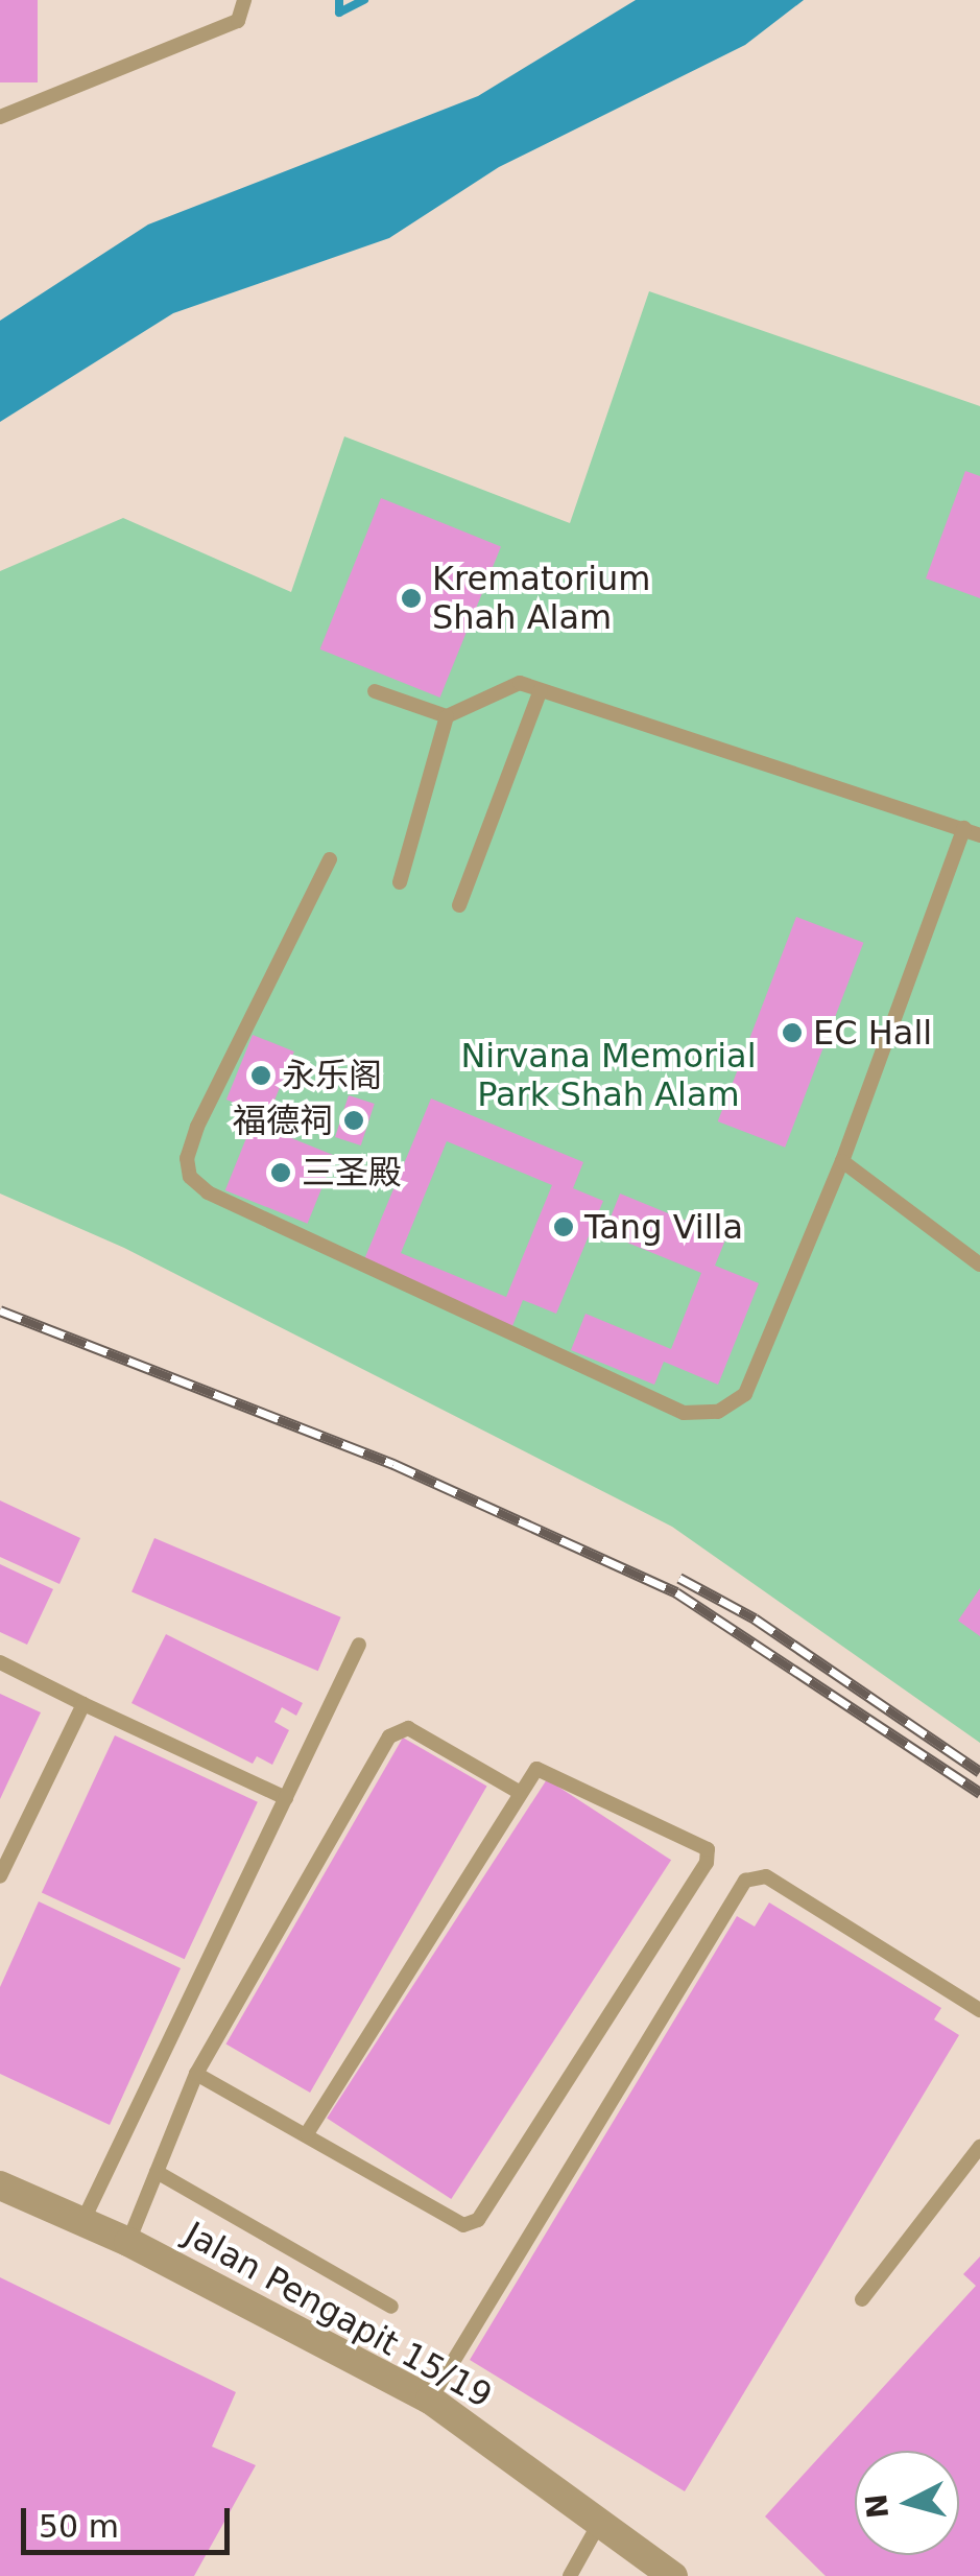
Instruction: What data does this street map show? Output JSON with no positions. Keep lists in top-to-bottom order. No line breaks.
{"streets":{"street":["Jalan Pengapit 15/19"]},"parks":["Nirvana Memorial Park Shah Alam"],"places":["Krematorium Shah Alam","EC Hall","永乐阁","福德祠","三圣殿","Tang Villa"],"scale_bar":"50 m","north":"left"}
